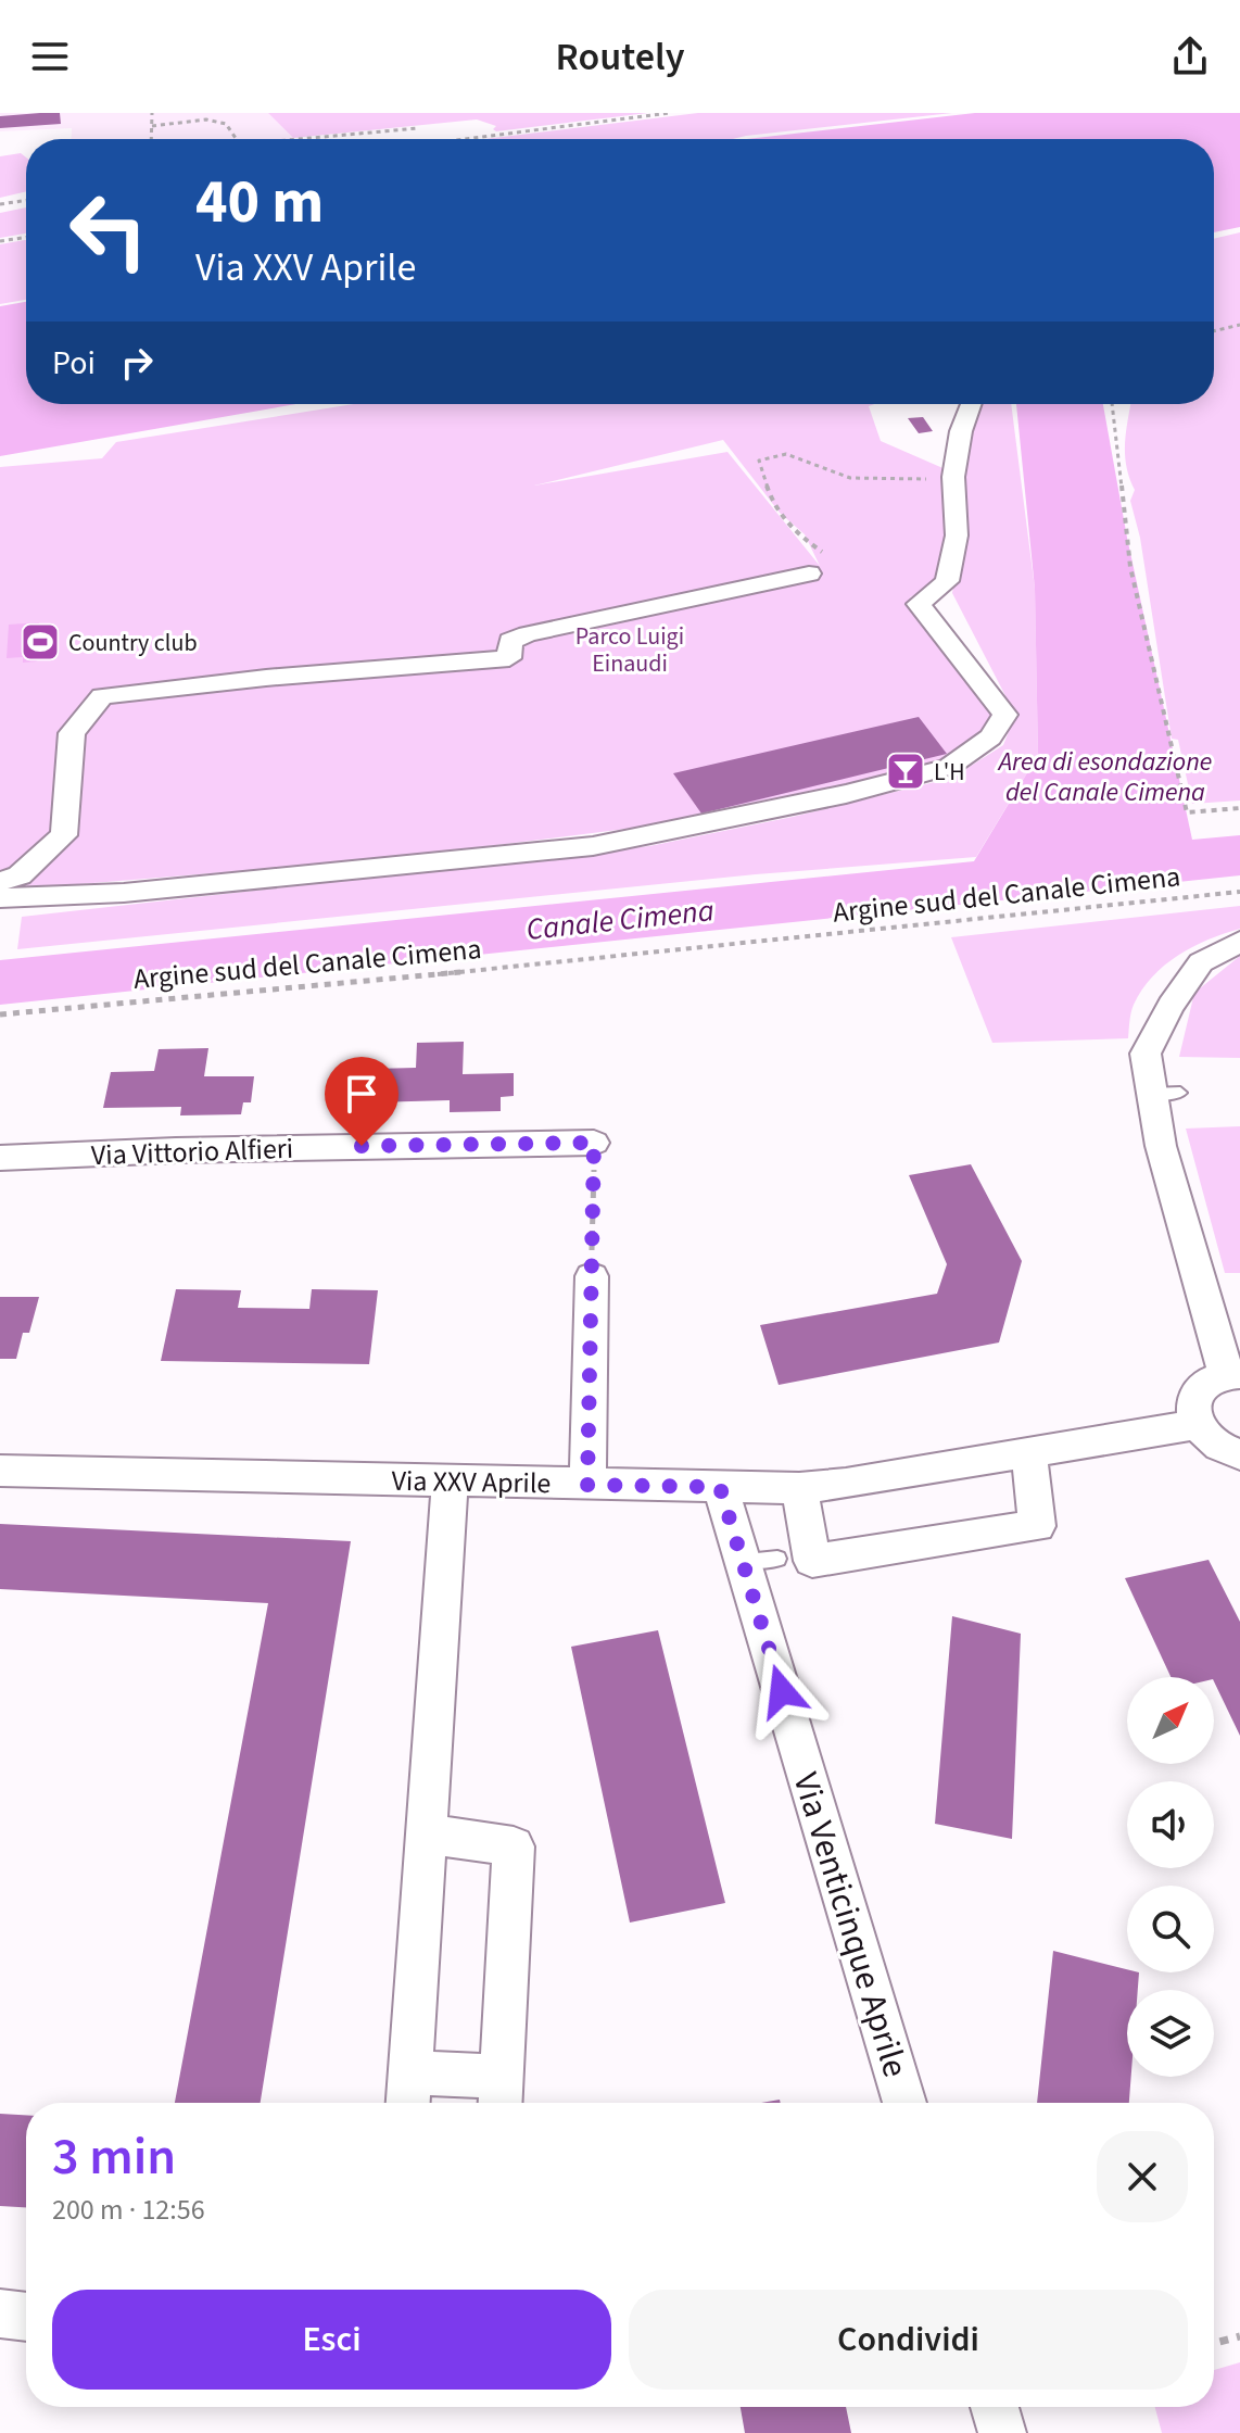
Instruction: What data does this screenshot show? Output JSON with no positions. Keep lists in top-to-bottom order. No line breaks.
{"streets":{"street":["Via Vittorio Alfieri","Via XXV Aprile","Via Venticinque Aprile"],"path":["Argine sud del Canale Cimena"]},"crossings":[["Via XXV Aprile","Via Venticinque Aprile"]],"water":["Area di esondazione del Canale Cimena","Canale Cimena"],"parks":["Parco Luigi Einaudi"],"places":{"sports":["Country club"],"bar":["L'H"]},"north":"top right","page":{"header":"Routely","turn":["40 m","Via XXV Aprile"],"then":"Poi","heading":["3 min","200 m · 12:56"],"buttons":["Esci","Condividi"]}}
